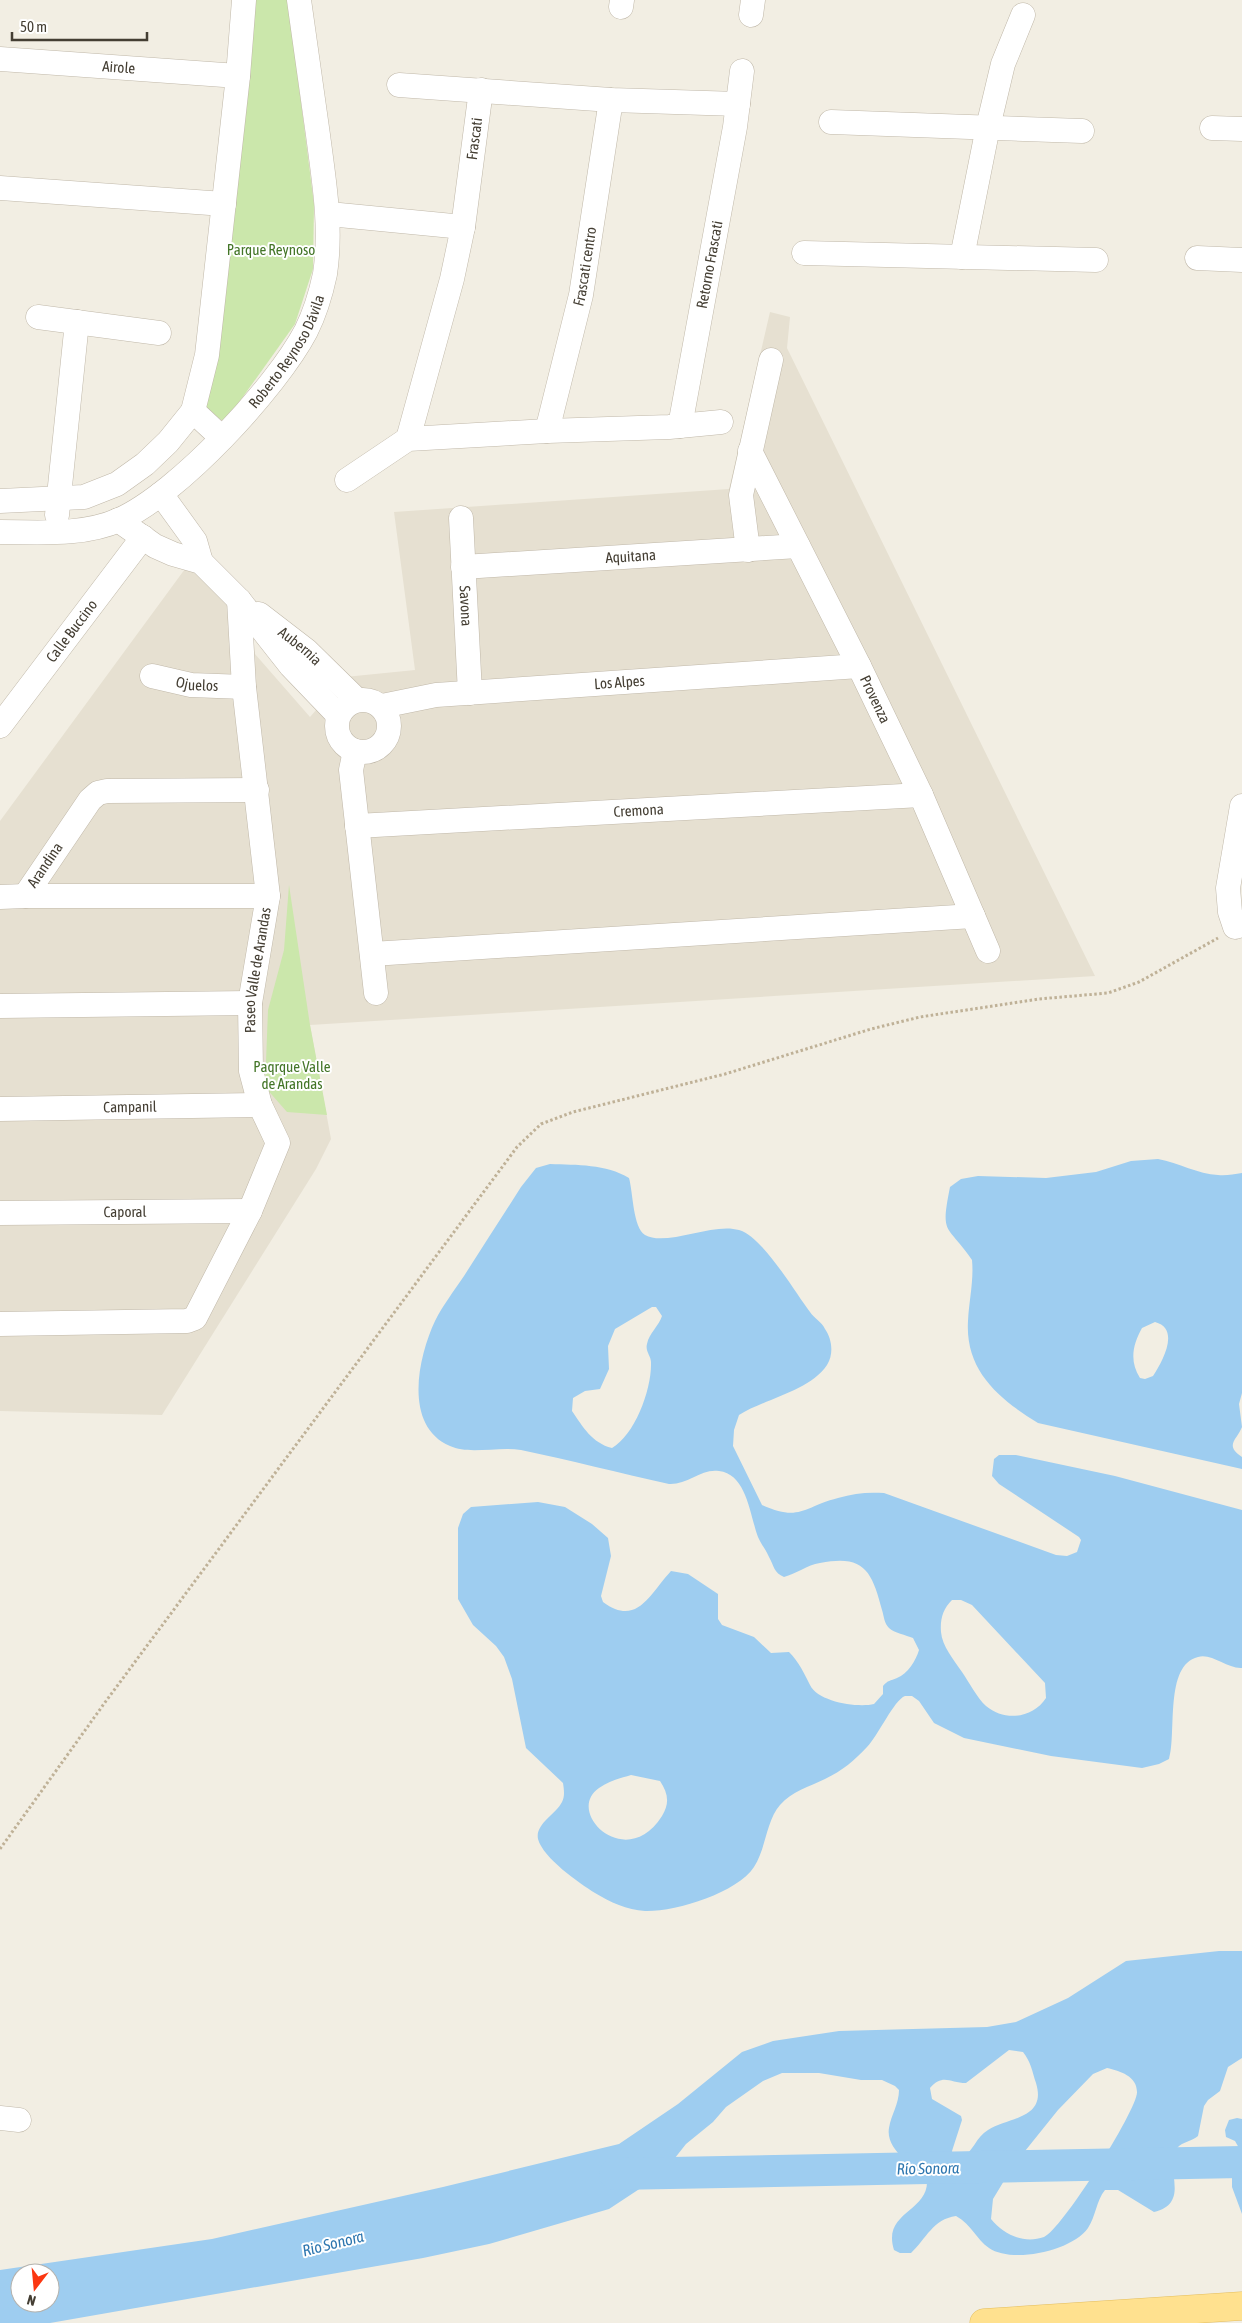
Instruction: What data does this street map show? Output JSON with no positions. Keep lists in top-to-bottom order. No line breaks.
{"streets":{"street":["Airole","Frascati","Retorno Frascati","Frascati centro","Roberto Reynoso Dávila","Aquitana","Savona","Calle Buccino","Aubernia","Los Alpes","Ojuelos","Provenza","Cremona","Arandina","Paseo Valle de Arandas","Campanil","Caporal"]},"crossings":[["Roberto Reynoso Dávila","Aubernia"],["Aquitana","Savona"],["Aquitana","Provenza"],["Savona","Los Alpes"],["Calle Buccino","Aubernia"],["Aubernia","Los Alpes"],["Aubernia","Paseo Valle de Arandas"],["Los Alpes","Provenza"],["Ojuelos","Paseo Valle de Arandas"],["Provenza","Cremona"],["Arandina","Paseo Valle de Arandas"],["Paseo Valle de Arandas","Campanil"],["Paseo Valle de Arandas","Caporal"]],"water":["Río Sonora","Rio Sonora"],"parks":["Parque Reynoso","Paqrque Valle de Arandas"],"scale_bar":"50 m","north":"bottom"}
